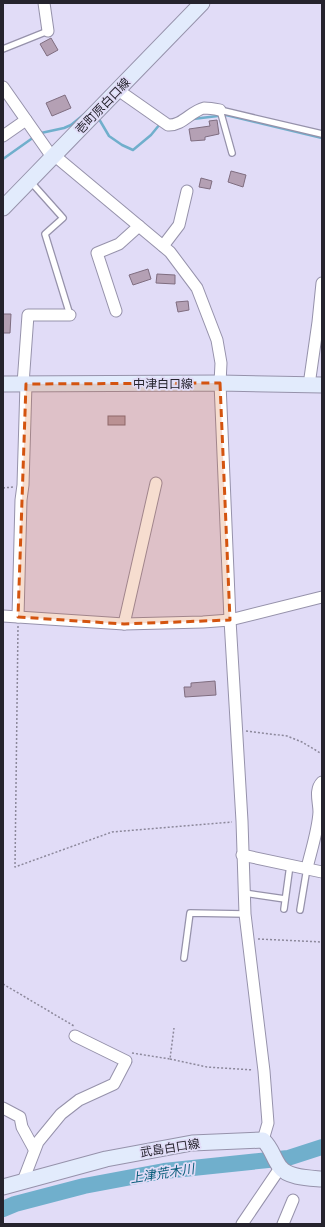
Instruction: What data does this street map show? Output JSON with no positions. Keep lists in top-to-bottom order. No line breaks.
{"streets":{"main road":["壱町原白口線","中津白口線","武島白口線"]},"water":["上津荒木川"]}
